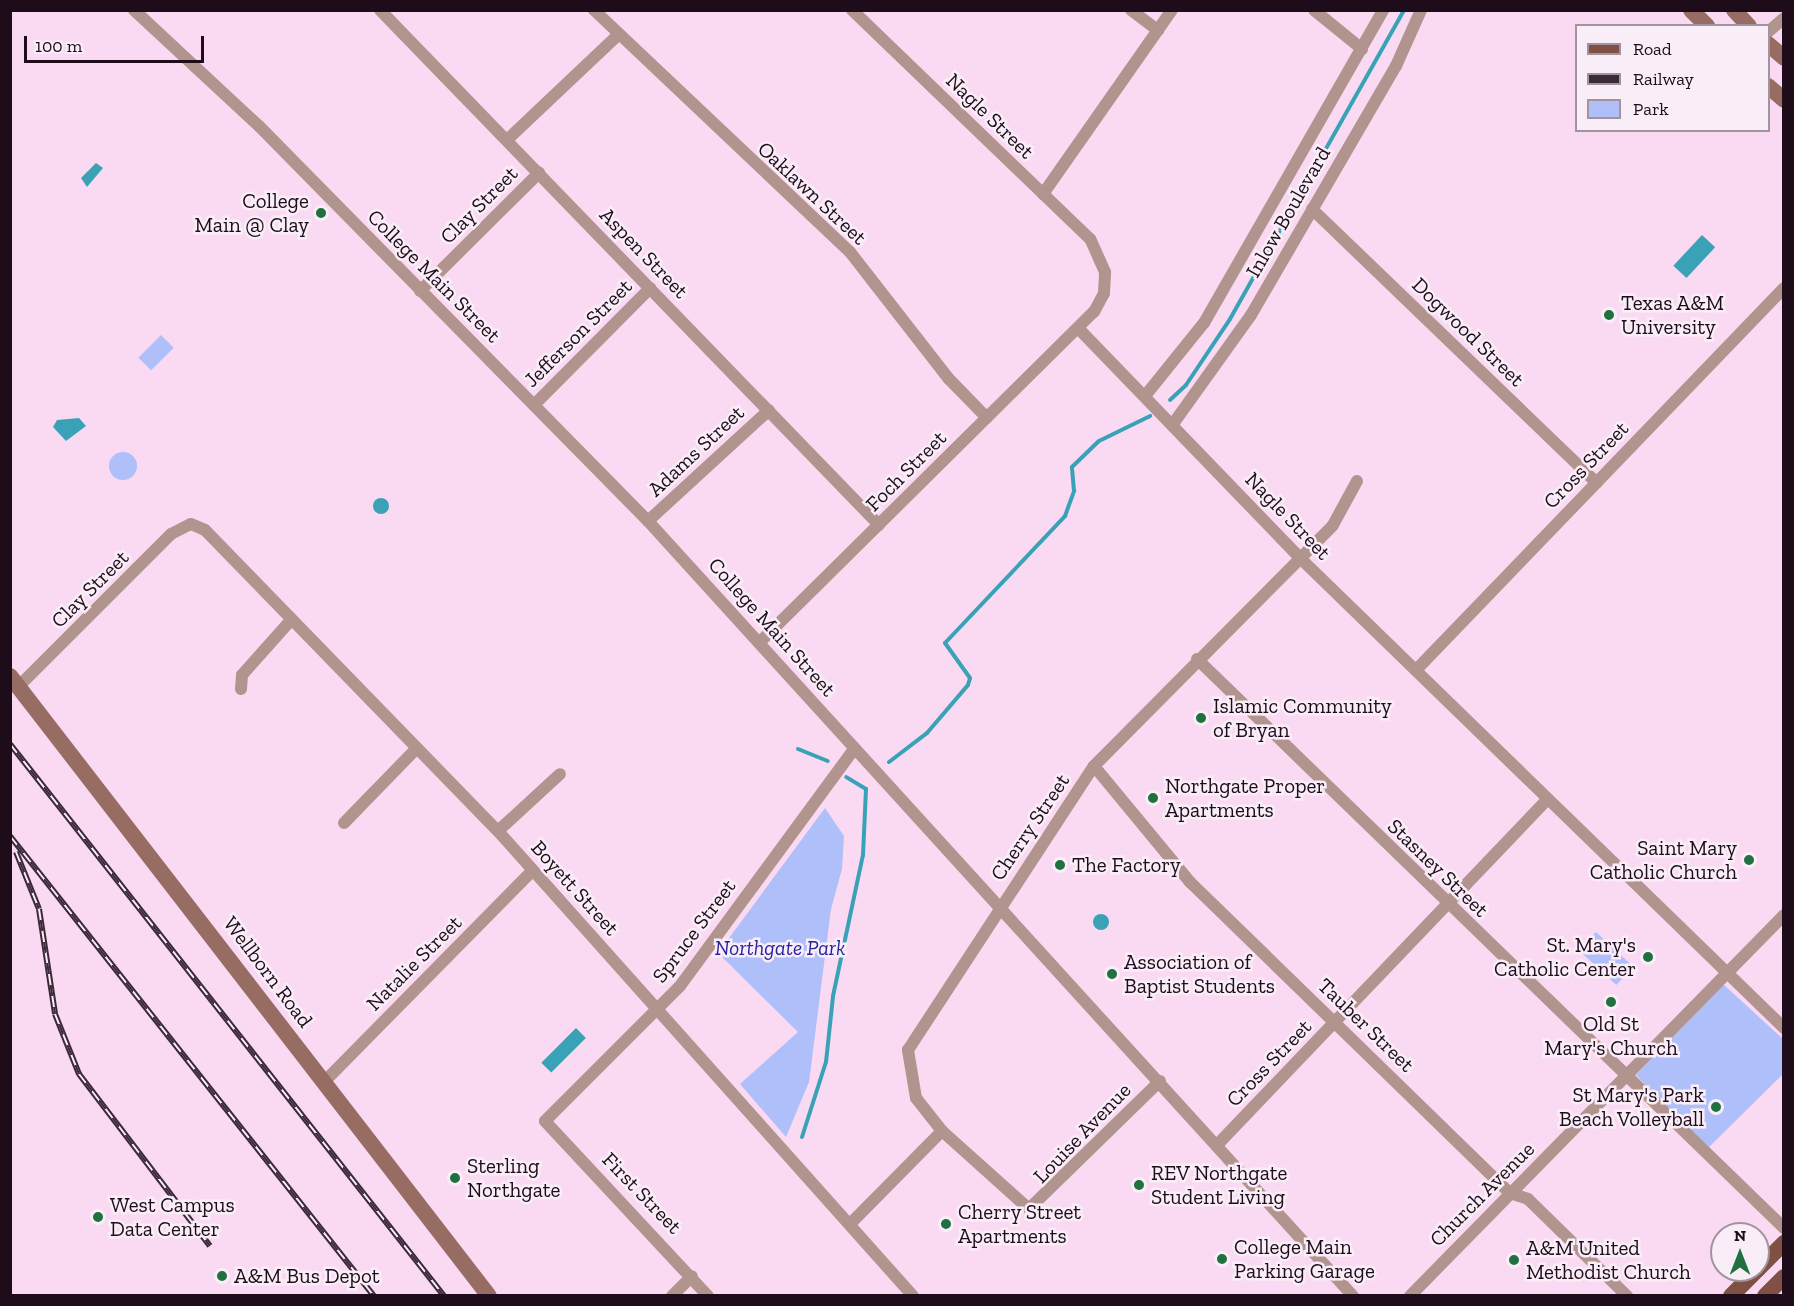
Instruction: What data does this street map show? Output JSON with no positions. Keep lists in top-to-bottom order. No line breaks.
{"streets":{"main road":["Wellborn Road"],"street":["Nagle Street","Oaklawn Street","Clay Street","Inlow Boulevard","Aspen Street","College Main Street","Dogwood Street","Jefferson Street","Adams Street","Cross Street","Foch Street","Cherry Street","Stasney Street","Boyett Street","Spruce Street","Natalie Street","Tauber Street","Louise Avenue","First Street","Church Avenue"]},"crossings":[["Nagle Street","Inlow Boulevard"],["Nagle Street","Cross Street"],["Nagle Street","Foch Street"],["Nagle Street","Cherry Street"],["Nagle Street","Church Avenue"],["Oaklawn Street","Clay Street"],["Oaklawn Street","Foch Street"],["Clay Street","Aspen Street"],["Clay Street","College Main Street"],["Clay Street","Boyett Street"],["Clay Street","Wellborn Road"],["Inlow Boulevard","Dogwood Street"],["Aspen Street","Jefferson Street"],["Aspen Street","Adams Street"],["Aspen Street","Foch Street"],["College Main Street","Jefferson Street"],["College Main Street","Adams Street"],["College Main Street","Cross Street"],["College Main Street","Foch Street"],["College Main Street","Cherry Street"],["College Main Street","Spruce Street"],["College Main Street","Louise Avenue"],["Dogwood Street","Cross Street"],["Cross Street","Stasney Street"],["Cross Street","Tauber Street"],["Cherry Street","Stasney Street"],["Cherry Street","Tauber Street"],["Cherry Street","Louise Avenue"],["Stasney Street","Church Avenue"],["Boyett Street","Spruce Street"],["Boyett Street","Natalie Street"],["Spruce Street","First Street"],["Natalie Street","Wellborn Road"],["Tauber Street","Church Avenue"]],"parks":["Northgate Park"],"places":["College Main @ Clay","Texas A&M University","Islamic Community of Bryan","Northgate Proper Apartments","Saint Mary Catholic Church","The Factory","St. Mary's Catholic Center","Association of Baptist Students","Old St Mary's Church","St Mary's Park Beach Volleyball","Sterling Northgate","REV Northgate Student Living","West Campus Data Center","Cherry Street Apartments","College Main Parking Garage","A&M United Methodist Church","A&M Bus Depot"],"legend":["Road","Railway","Park"],"scale_bar":"100 m","north":"top"}
